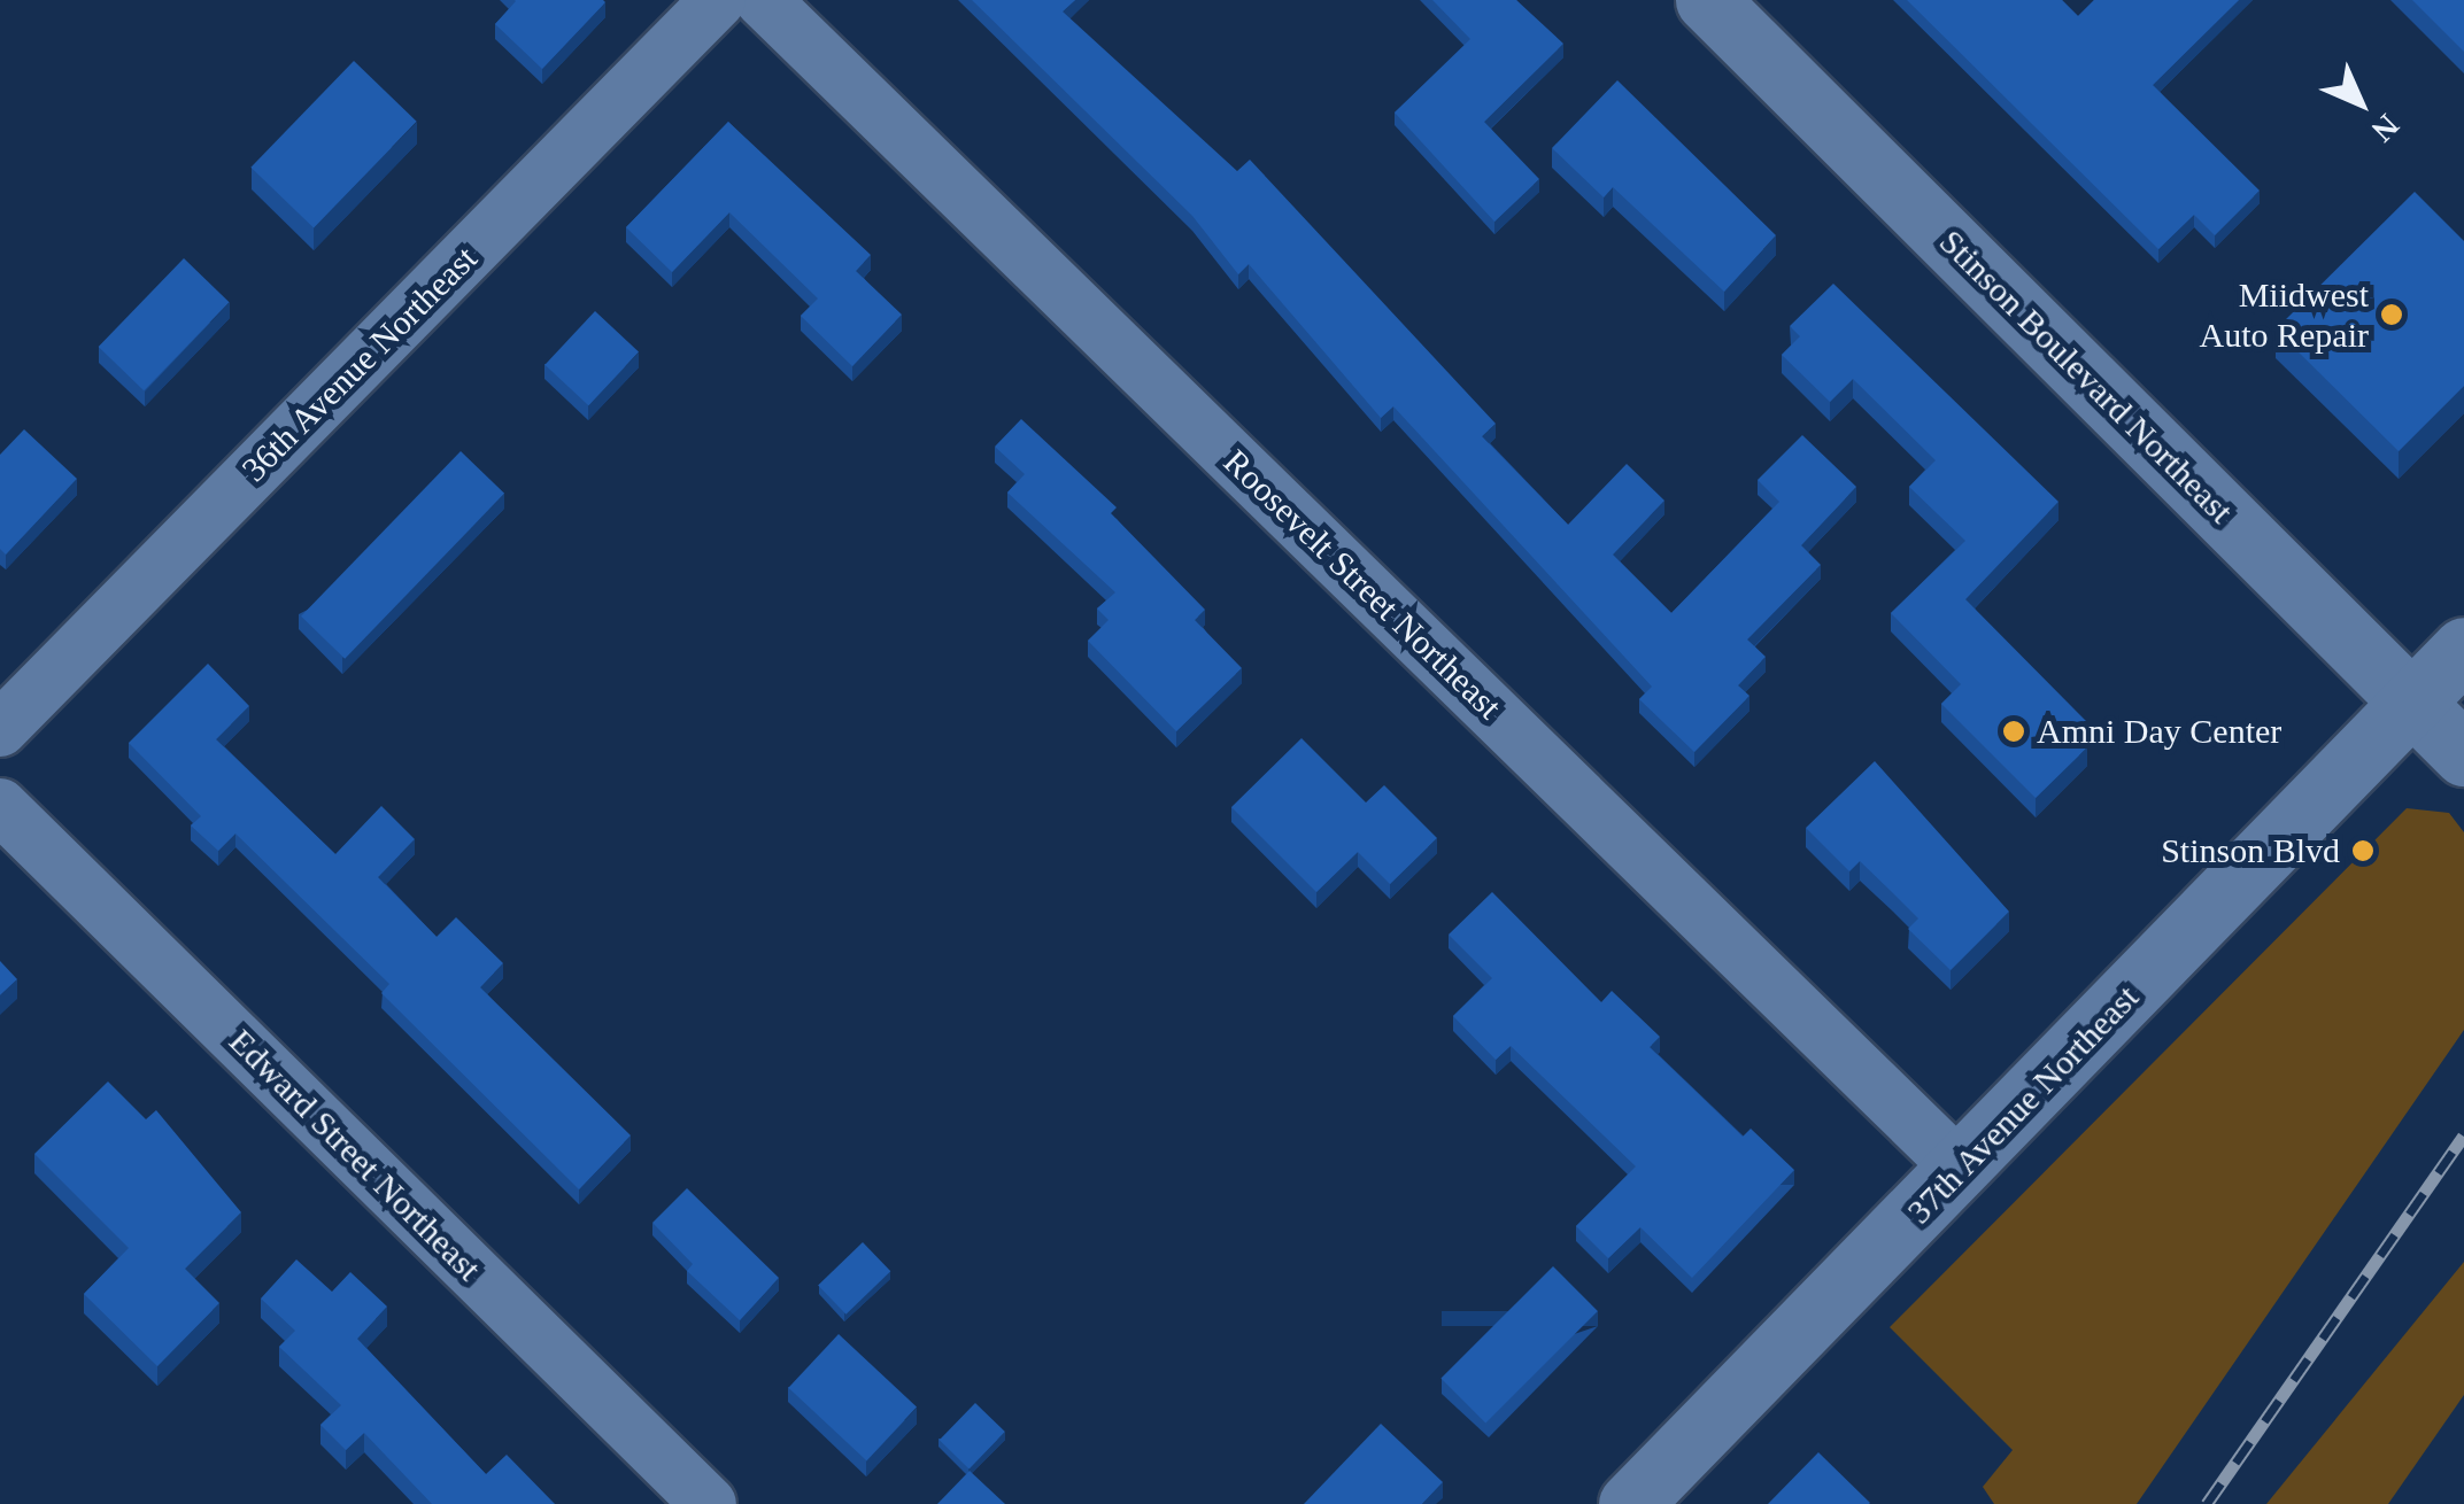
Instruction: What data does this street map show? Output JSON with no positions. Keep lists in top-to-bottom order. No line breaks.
{"streets":{"street":["36th Avenue Northeast","Stinson Boulevard Northeast","Roosevelt Street Northeast","37th Avenue Northeast","Edward Street Northeast"]},"crossings":[["Stinson Boulevard Northeast","37th Avenue Northeast"],["Roosevelt Street Northeast","37th Avenue Northeast"]],"places":["Miidwest Auto Repair","Amni Day Center","Stinson Blvd"],"north":"bottom right"}
